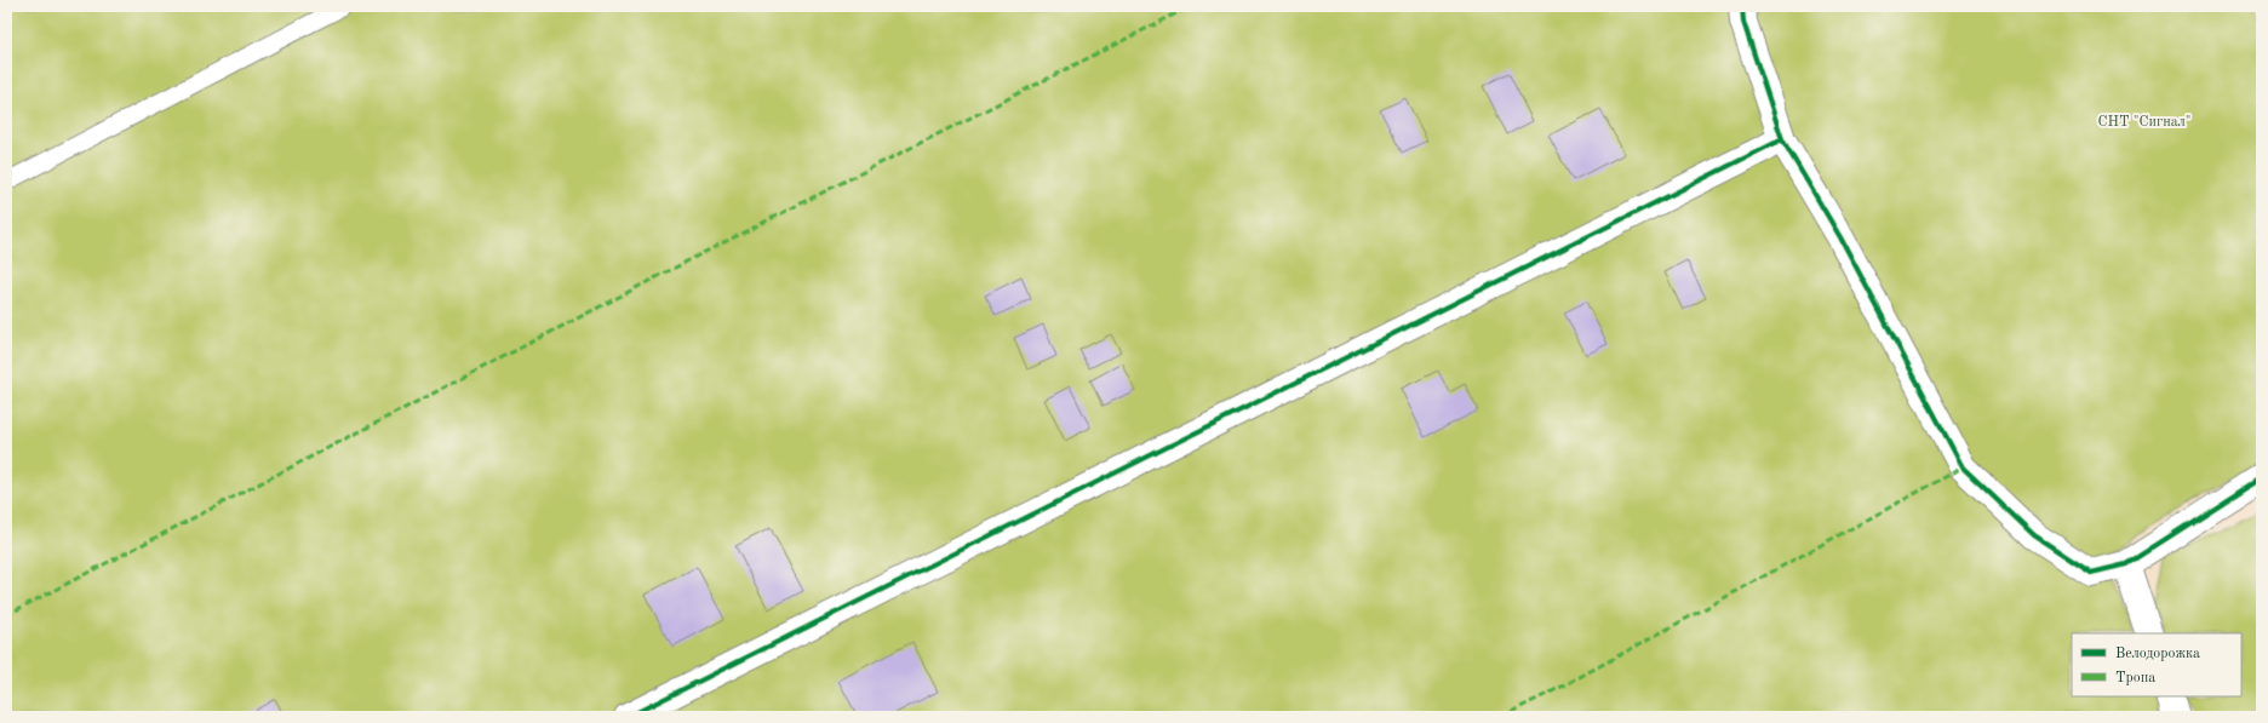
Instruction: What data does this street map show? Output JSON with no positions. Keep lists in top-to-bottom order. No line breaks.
{"parks":["СНТ \"Сигнал\""],"legend":["Велодорожка","Тропа"]}
